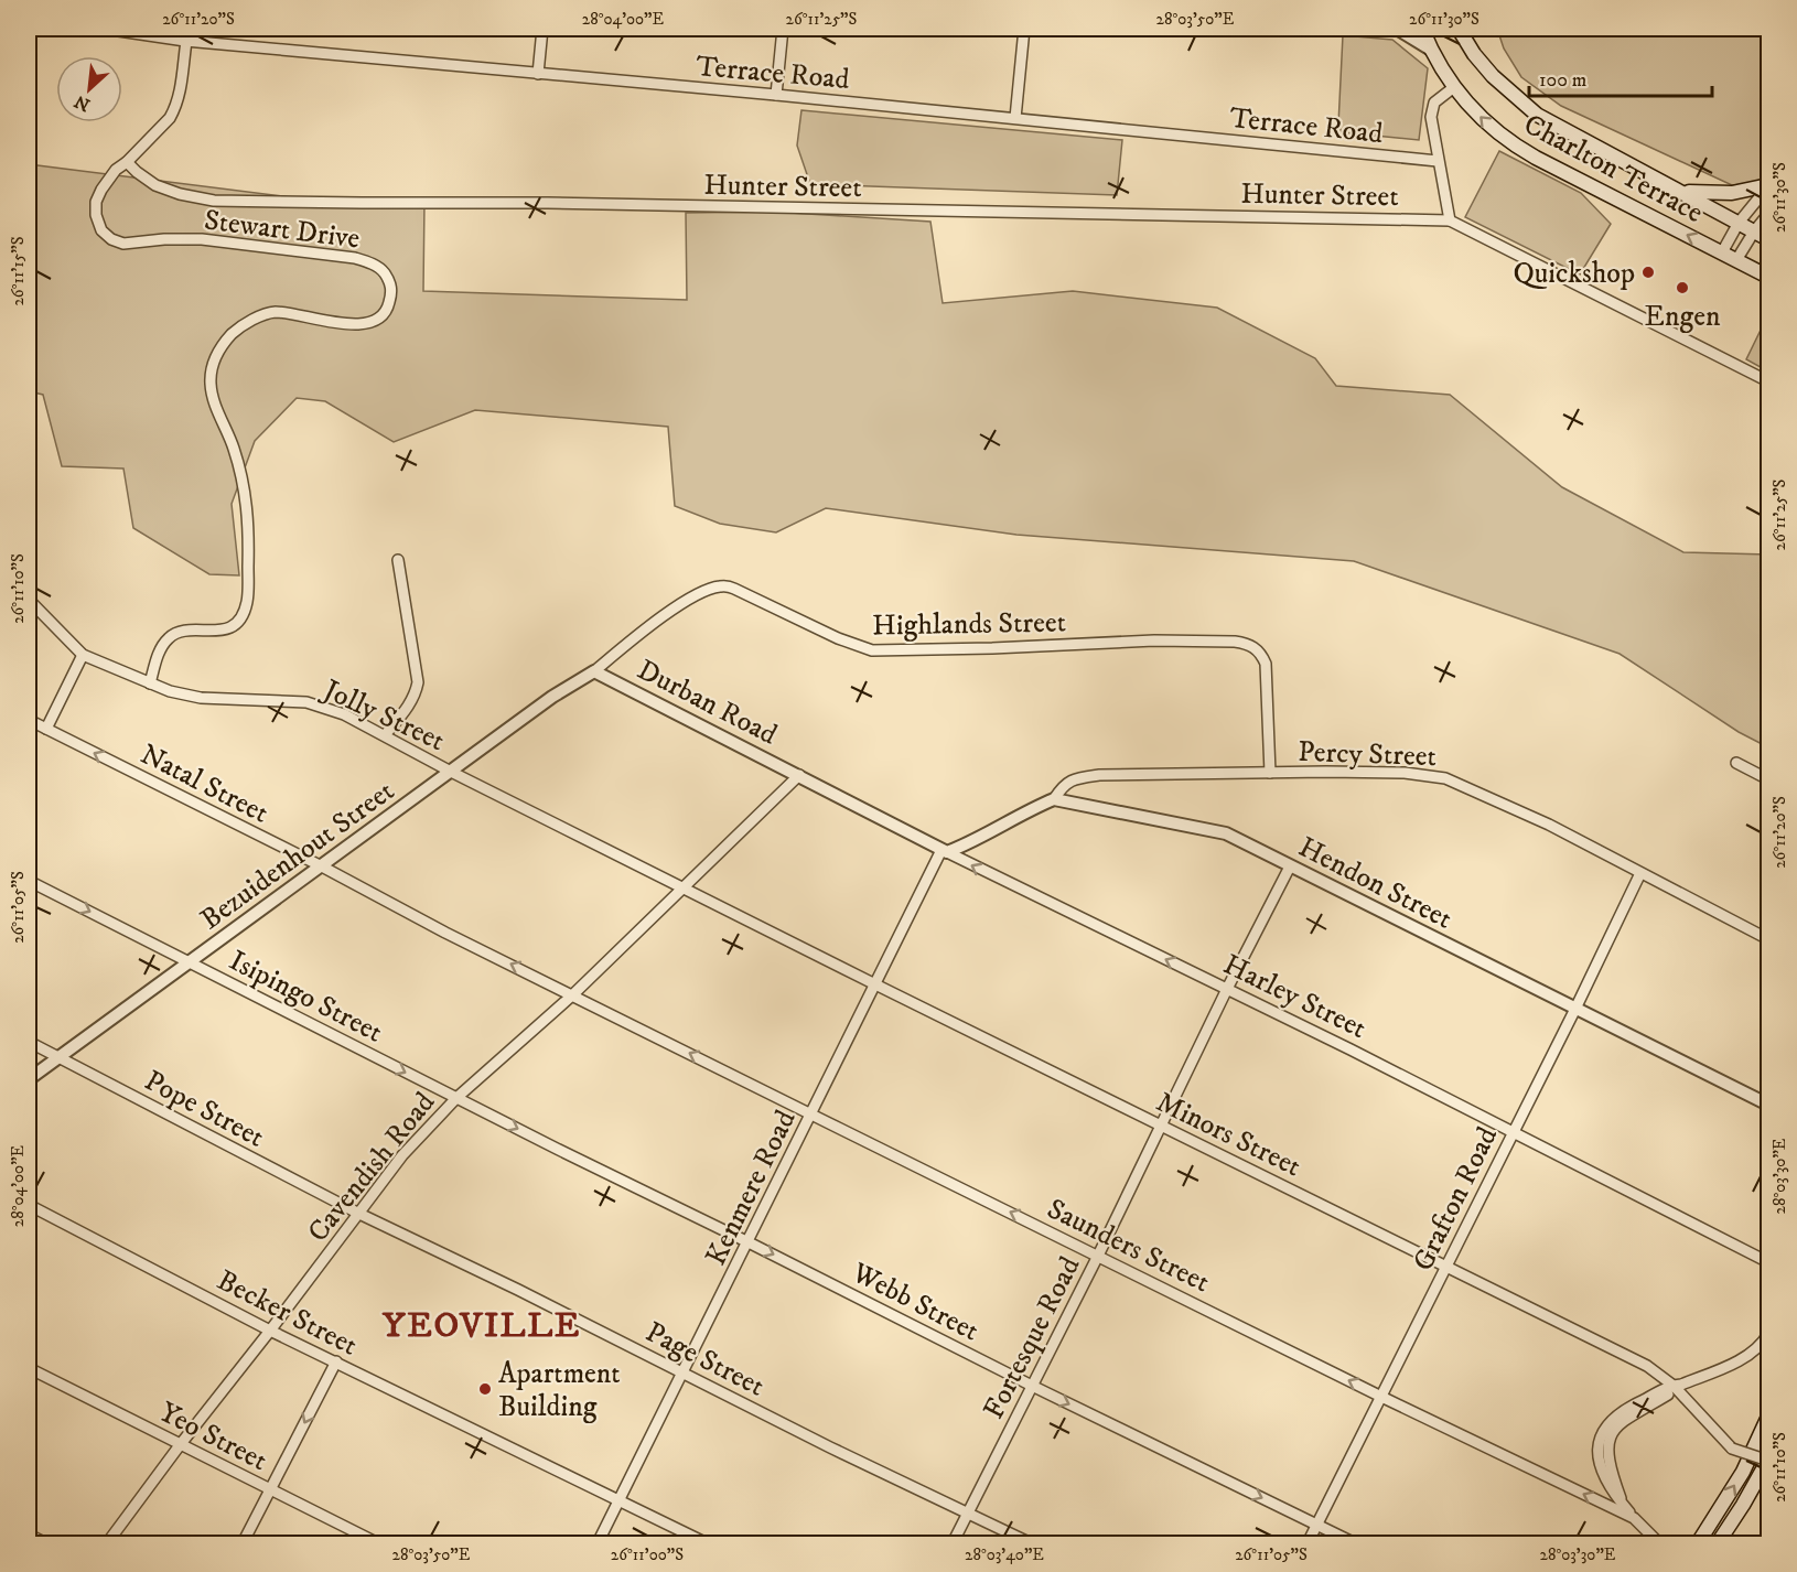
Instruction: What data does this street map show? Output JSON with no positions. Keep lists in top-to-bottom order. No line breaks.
{"streets":{"main road":["Charlton Terrace"],"street":["Terrace Road","Hunter Street","Stewart Drive","Highlands Street","Durban Road","Jolly Street","Percy Street","Natal Street","Bezuidenhout Street","Hendon Street","Isipingo Street","Harley Street","Pope Street","Minors Street","Cavendish Road","Kenmere Road","Grafton Road","Saunders Street","Webb Street","Becker Street","Fortesque Road","Page Street","Yeo Street"]},"crossings":[["Hunter Street","Stewart Drive"],["Stewart Drive","Jolly Street"],["Highlands Street","Durban Road"],["Highlands Street","Percy Street"],["Highlands Street","Bezuidenhout Street"],["Durban Road","Bezuidenhout Street"],["Durban Road","Harley Street"],["Durban Road","Cavendish Road"],["Jolly Street","Bezuidenhout Street"],["Jolly Street","Minors Street"],["Jolly Street","Cavendish Road"],["Percy Street","Hendon Street"],["Percy Street","Grafton Road"],["Natal Street","Bezuidenhout Street"],["Natal Street","Cavendish Road"],["Natal Street","Saunders Street"],["Bezuidenhout Street","Isipingo Street"],["Bezuidenhout Street","Pope Street"],["Hendon Street","Grafton Road"],["Hendon Street","Fortesque Road"],["Isipingo Street","Cavendish Road"],["Isipingo Street","Webb Street"],["Harley Street","Cavendish Road"],["Harley Street","Kenmere Road"],["Harley Street","Grafton Road"],["Harley Street","Fortesque Road"],["Pope Street","Cavendish Road"],["Pope Street","Page Street"],["Minors Street","Cavendish Road"],["Minors Street","Kenmere Road"],["Minors Street","Grafton Road"],["Minors Street","Fortesque Road"],["Cavendish Road","Saunders Street"],["Cavendish Road","Webb Street"],["Cavendish Road","Becker Street"],["Cavendish Road","Page Street"],["Cavendish Road","Yeo Street"],["Kenmere Road","Saunders Street"],["Kenmere Road","Webb Street"],["Kenmere Road","Becker Street"],["Kenmere Road","Page Street"],["Grafton Road","Saunders Street"],["Grafton Road","Webb Street"],["Saunders Street","Fortesque Road"],["Webb Street","Fortesque Road"],["Fortesque Road","Page Street"]],"one_way":["Natal Street","Isipingo Street","Saunders Street","Webb Street"],"districts":["YEOVILLE"],"places":["Quickshop","Engen","Apartment Building"],"scale_bar":"100 m","north":"bottom left","coordinates":["26°11'20\"S","28°04'00\"E","26°11'25\"S","28°03'50\"E","26°11'30\"S","26°11'15\"S","26°11'10\"S","26°11'05\"S","28°03'30\"E","26°11'00\"S","28°03'40\"E"]}
